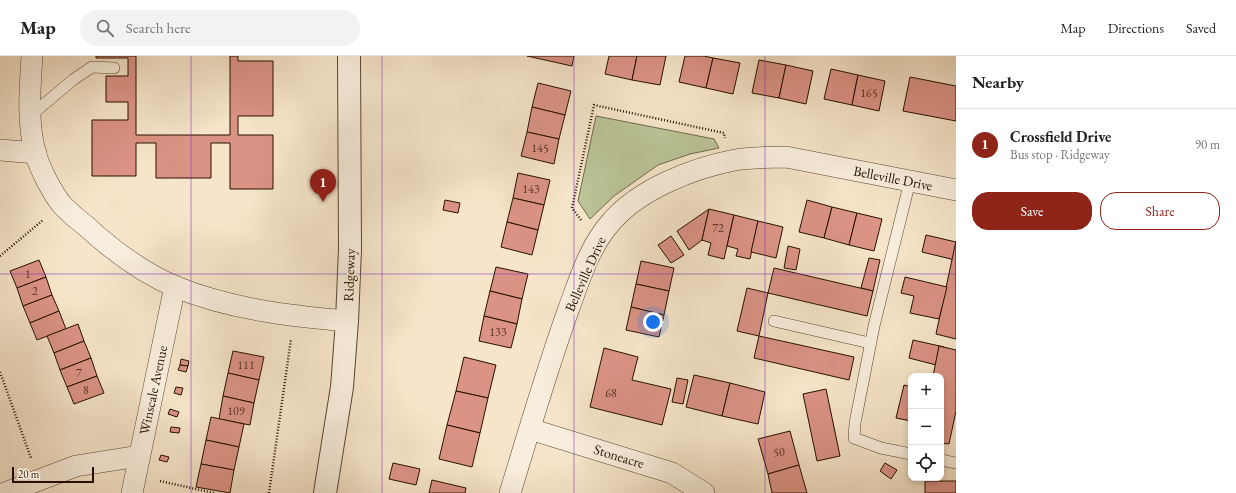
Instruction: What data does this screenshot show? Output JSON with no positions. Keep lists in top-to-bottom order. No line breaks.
{"streets":{"street":["Belleville Drive","Ridgeway","Winscale Avenue","Stoneacre"]},"crossings":[["Belleville Drive","Stoneacre"]],"house_numbers":["165","145","143","72","1","2","133","111","7","8","68","109","50"],"scale_bar":"20 m","page":{"header":"Map","search":"Search here","nav":["Map","Directions","Saved"],"heading":"Nearby","list":[{"mark":"1","name":"Crossfield Drive","note":"Bus stop · Ridgeway","value":"90 m"}],"pins":"1","buttons":["Save","Share"],"map_buttons":["+","−"],"scale":"20 m"}}
